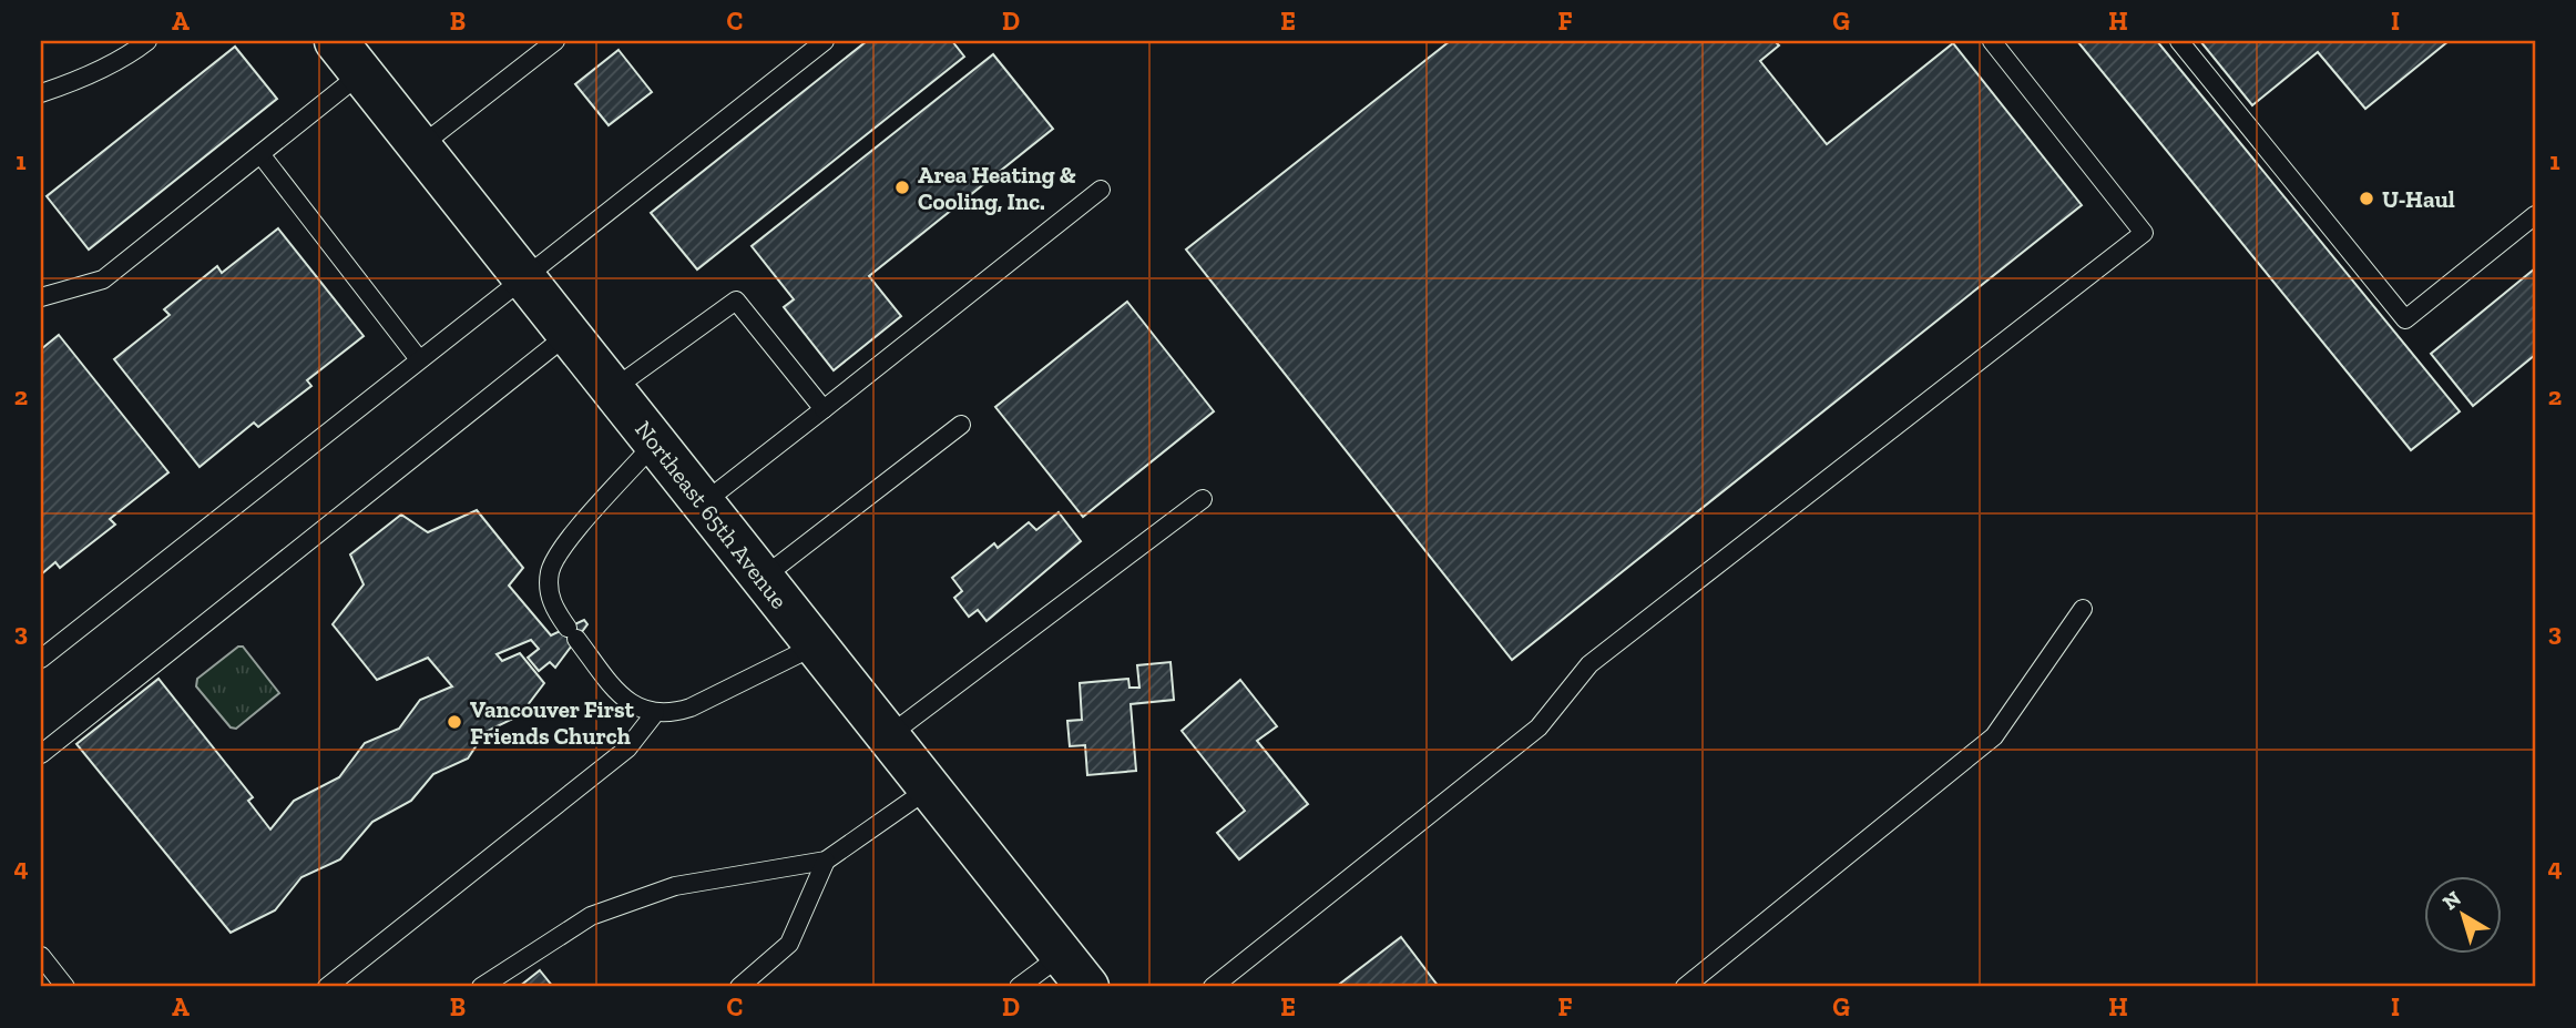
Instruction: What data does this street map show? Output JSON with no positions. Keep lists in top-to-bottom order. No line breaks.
{"streets":{"street":["Northeast 65th Avenue"]},"places":["Area Heating & Cooling, Inc.","U-Haul","Vancouver First Friends Church"],"north":"top left","grid":{"columns":["A","B","C","D","E","F","G","H","I"],"rows":["1","2","3","4"]}}
